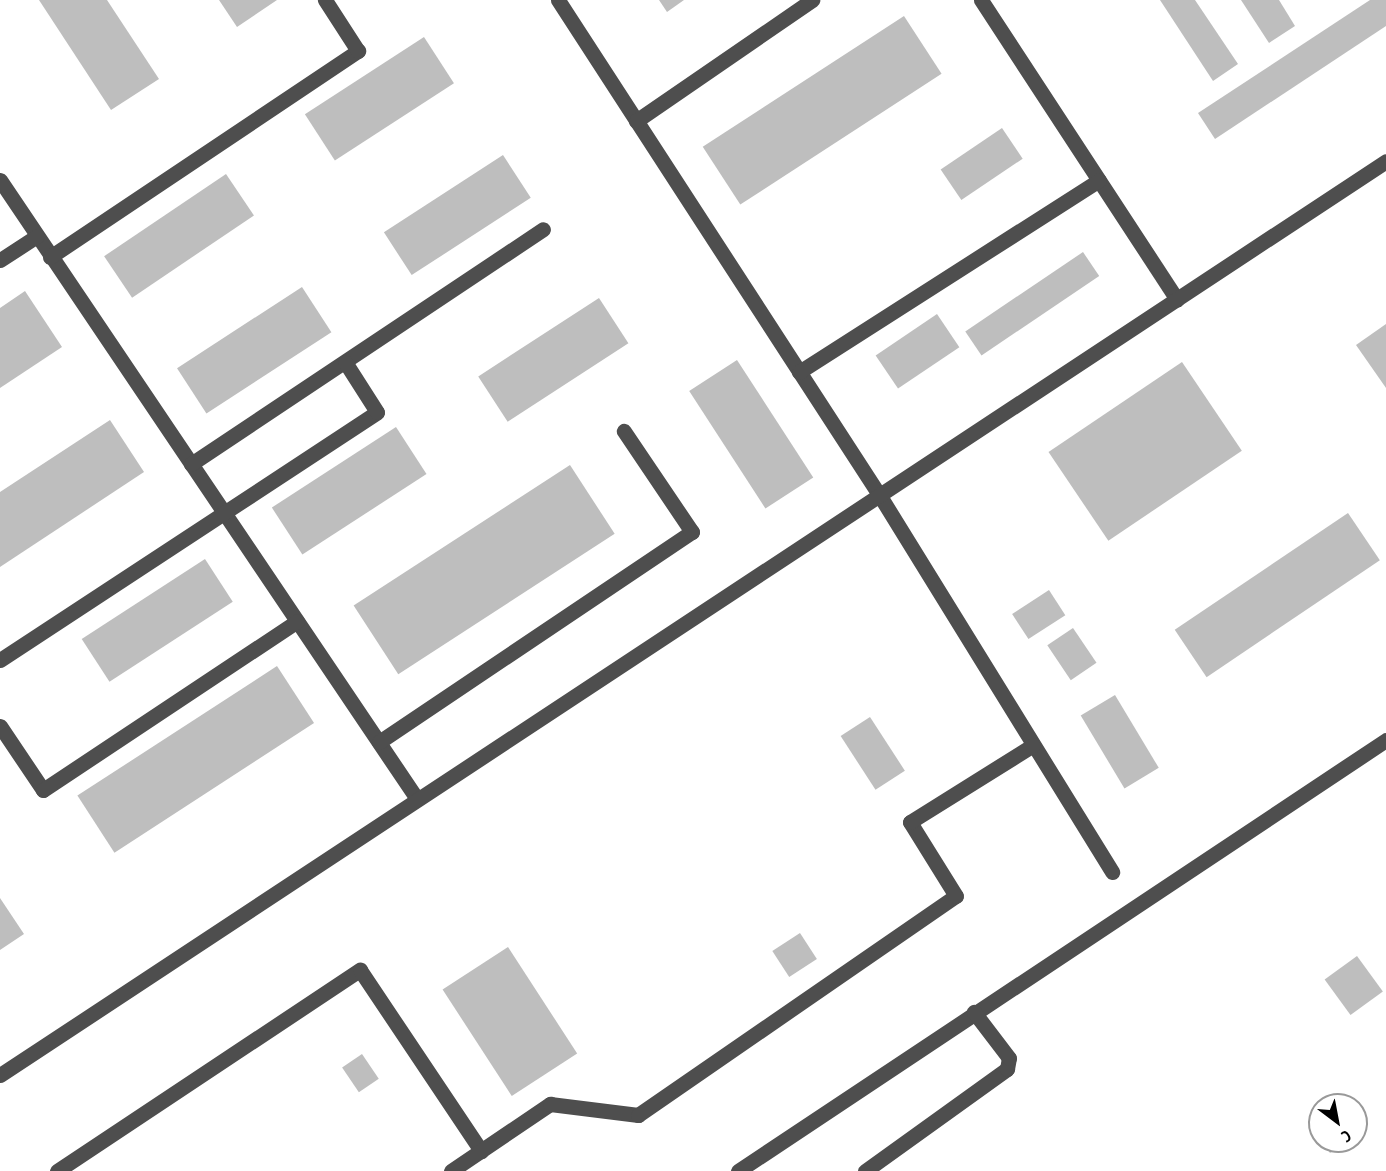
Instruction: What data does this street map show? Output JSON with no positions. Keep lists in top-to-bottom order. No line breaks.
{"north":"bottom right"}
